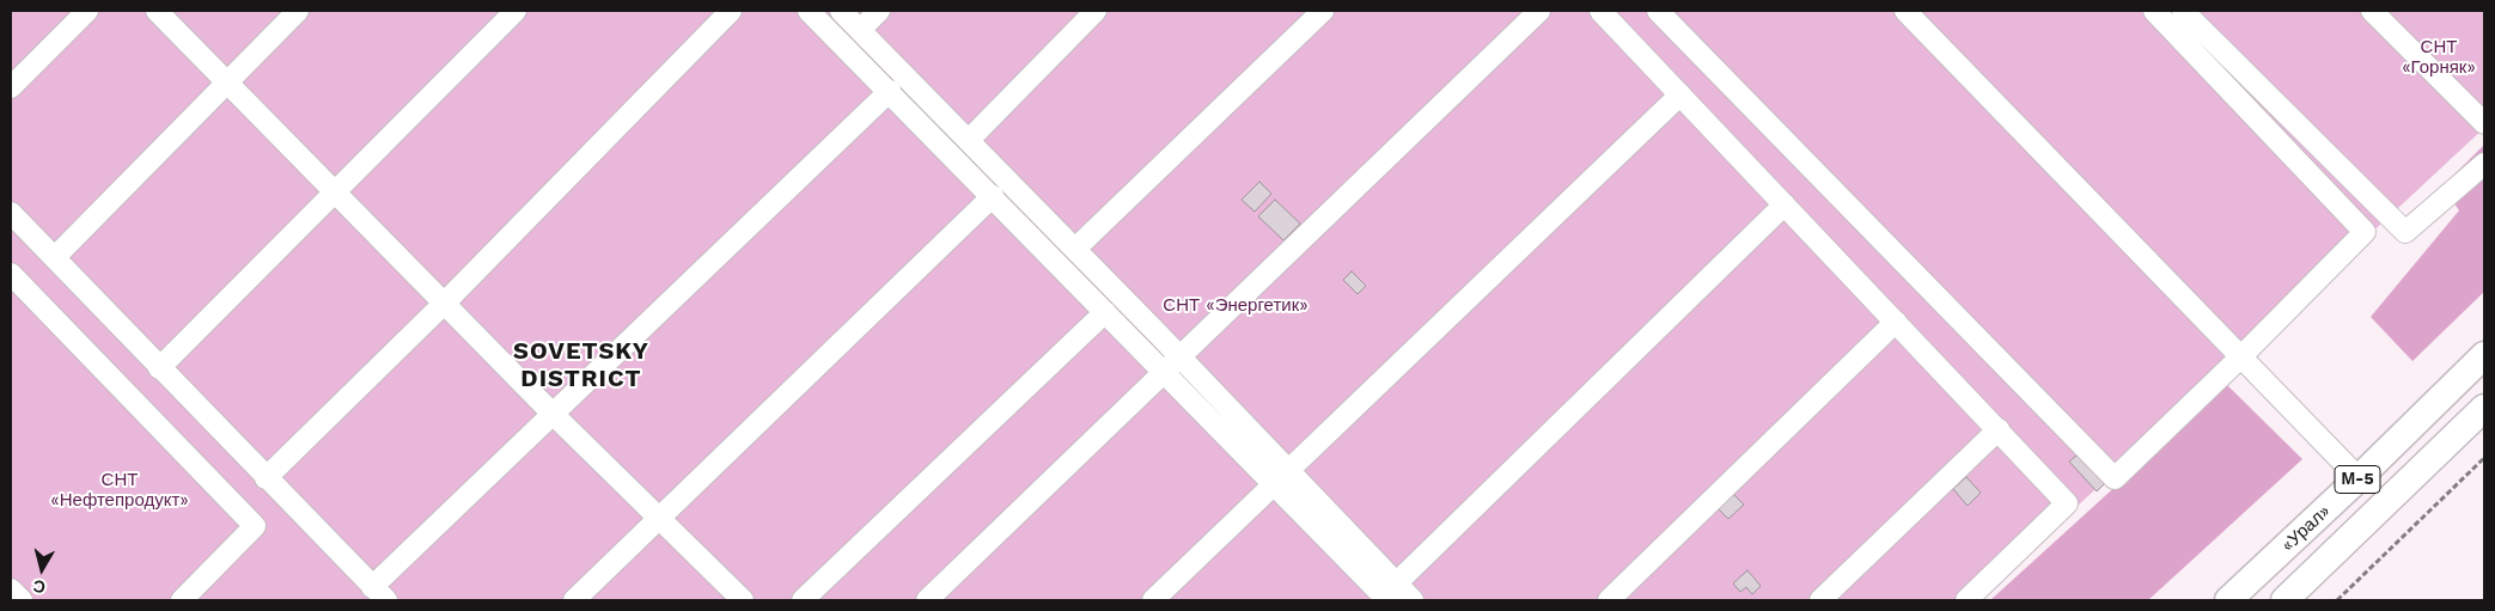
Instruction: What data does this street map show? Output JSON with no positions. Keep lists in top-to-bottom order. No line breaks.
{"streets":{"main road":["М-5","«Урал»"]},"districts":["SOVETSKY DISTRICT"],"parks":["СНТ «Горняк»","СНТ «Энергетик»","СНТ «Нефтепродукт»"],"north":"bottom"}
